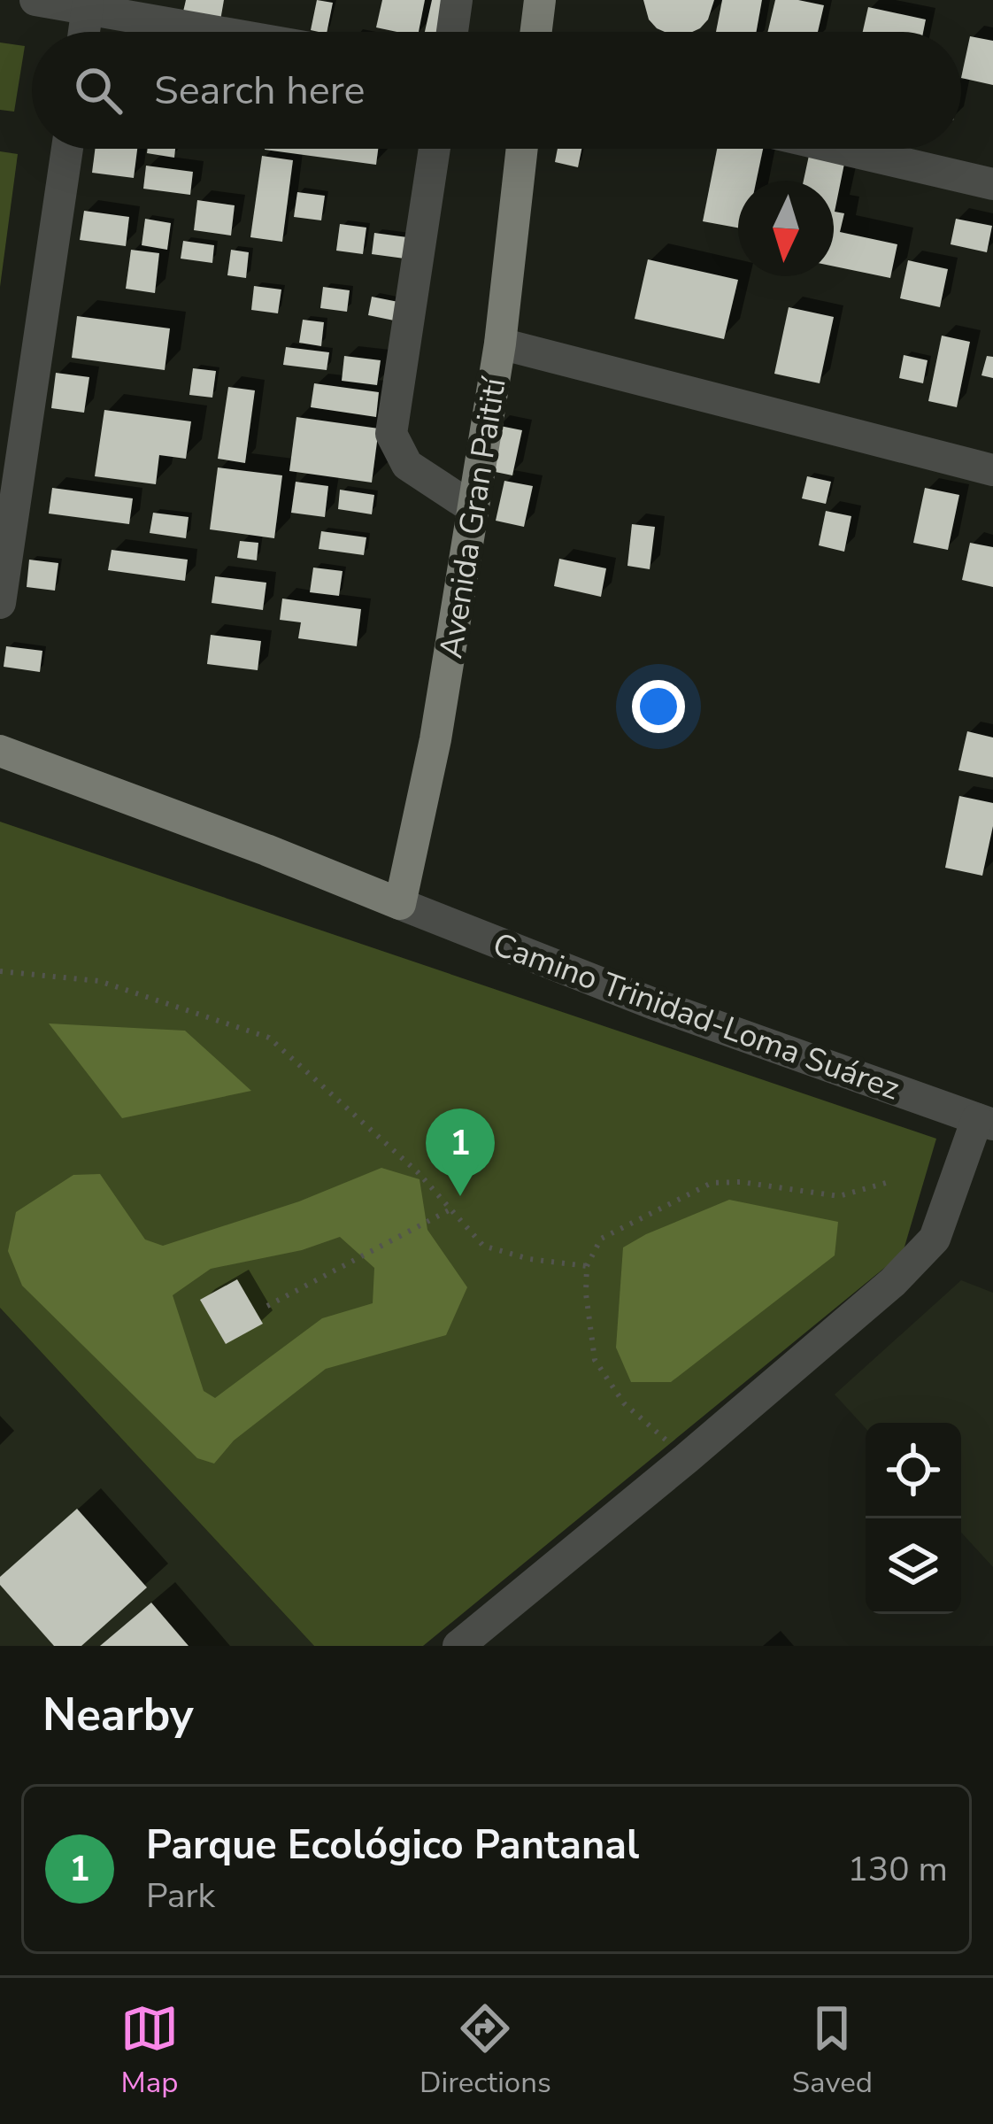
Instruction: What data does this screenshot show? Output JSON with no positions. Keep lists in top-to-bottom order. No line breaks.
{"streets":{"main road":["Avenida Gran Paitití"],"street":["Camino Trinidad-Loma Suárez"]},"crossings":[["Avenida Gran Paitití","Camino Trinidad-Loma Suárez"]],"north":"bottom","page":{"search":"Search here","pins":"1","heading":"Nearby","list":[{"mark":"1","name":"Parque Ecológico Pantanal","note":"Park","value":"130 m"}],"nav":["Map","Directions","Saved"]}}
